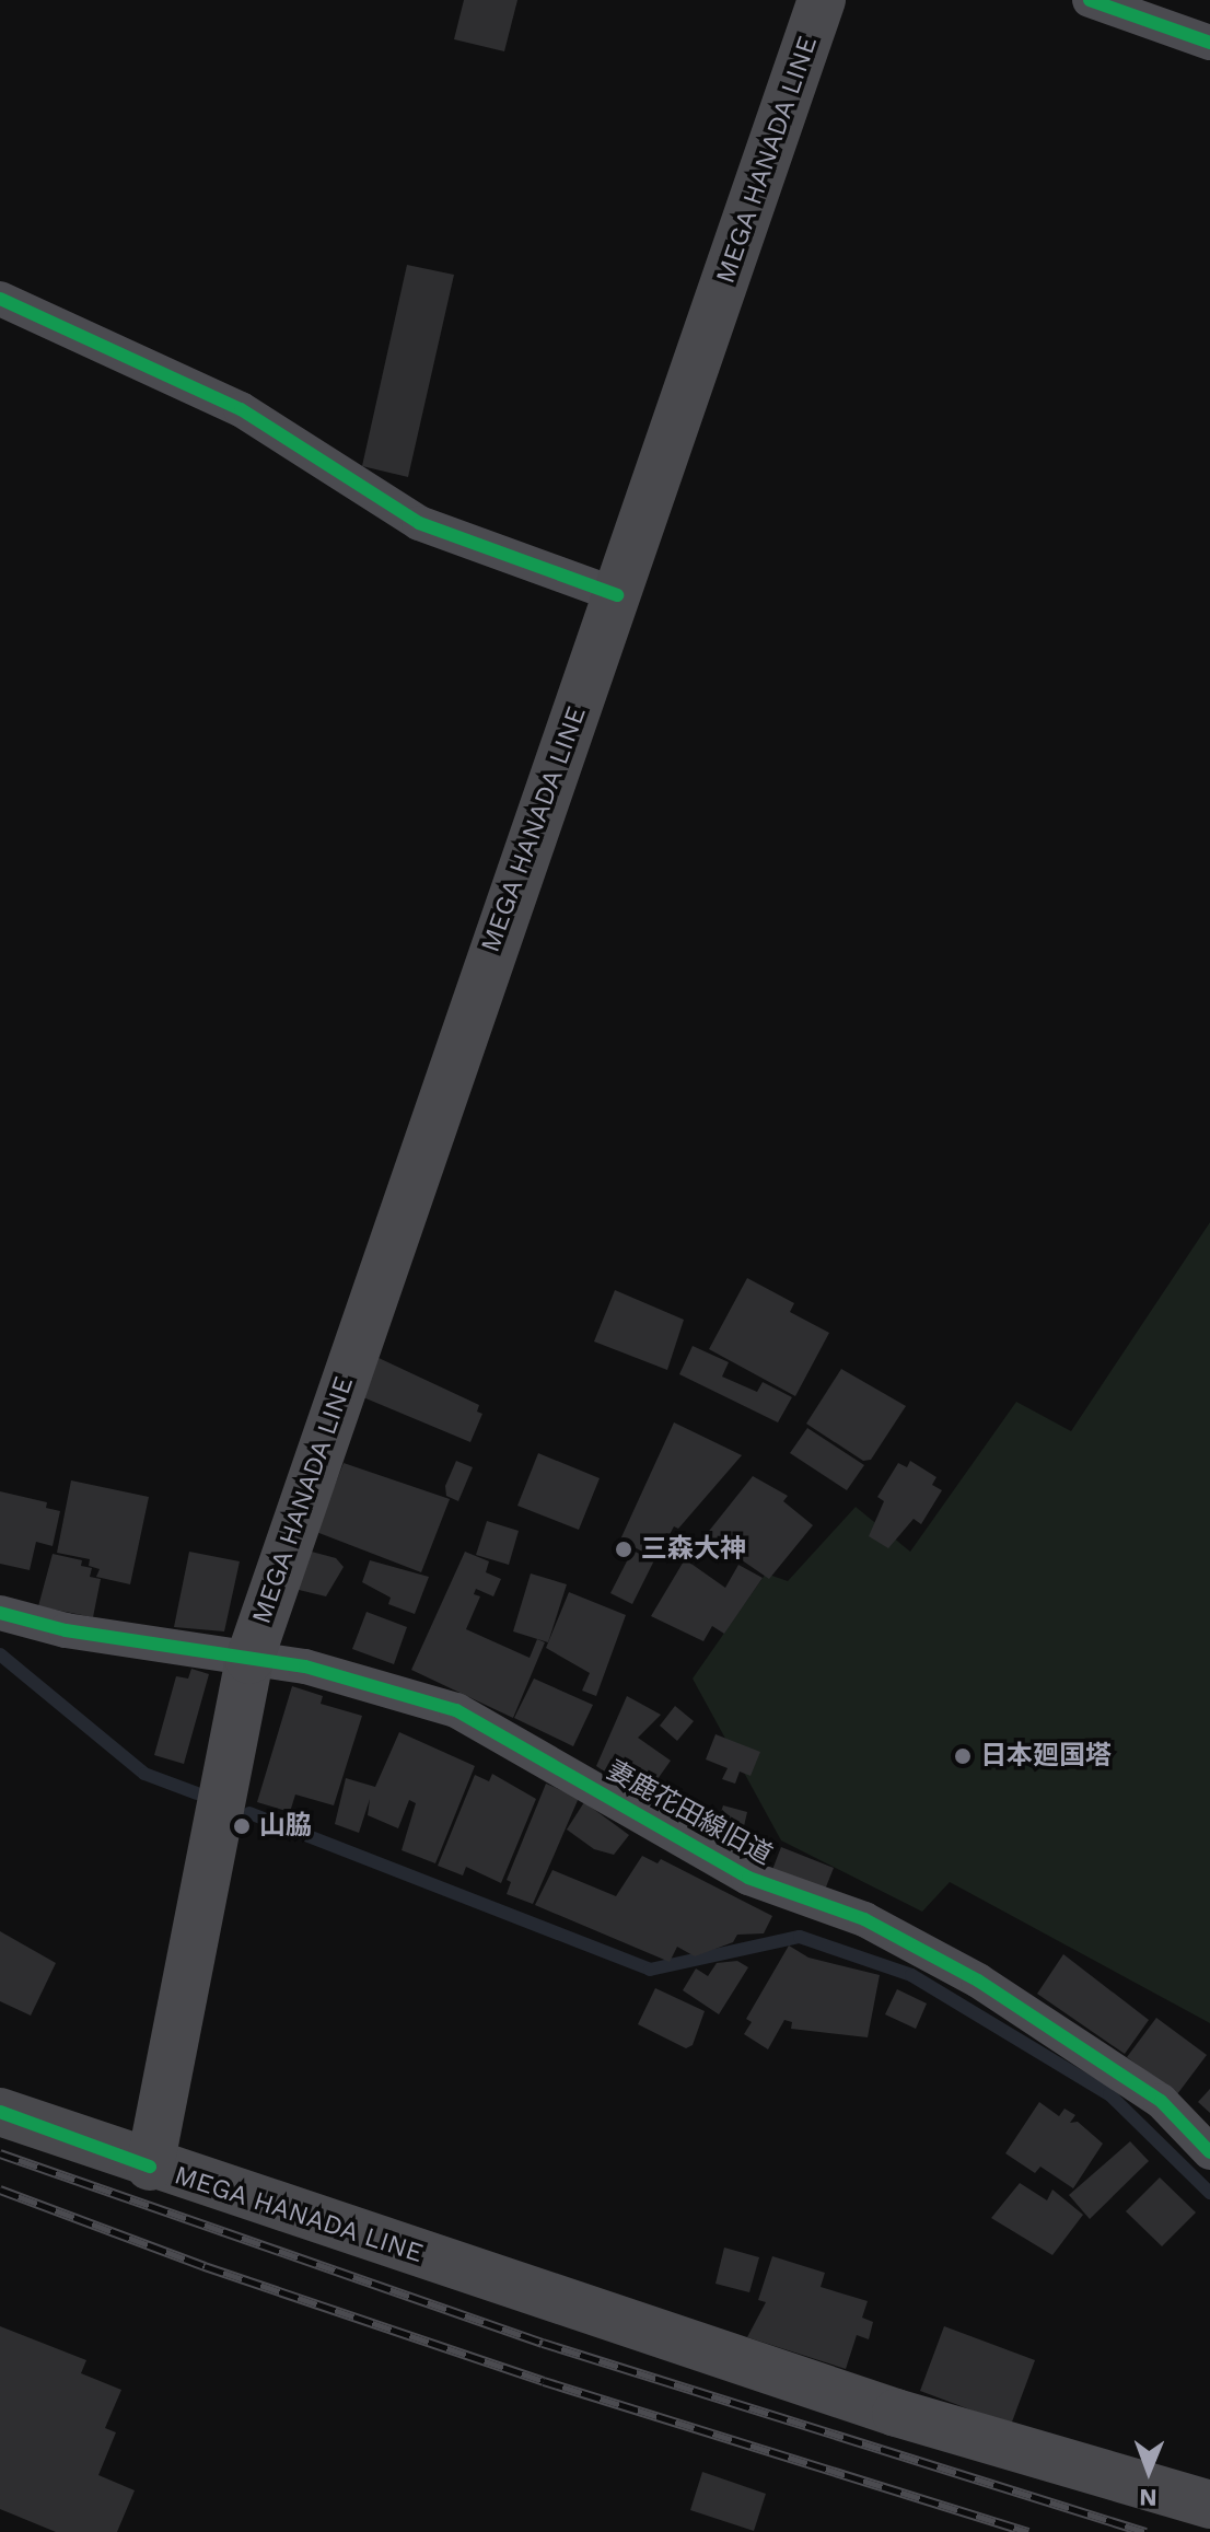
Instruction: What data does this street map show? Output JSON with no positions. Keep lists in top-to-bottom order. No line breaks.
{"streets":{"main road":["MEGA HANADA LINE"],"street":["妻鹿花田線旧道"]},"crossings":[["MEGA HANADA LINE","妻鹿花田線旧道"]],"places":["三森大神","日本廻国塔","山脇"],"north":"bottom"}
